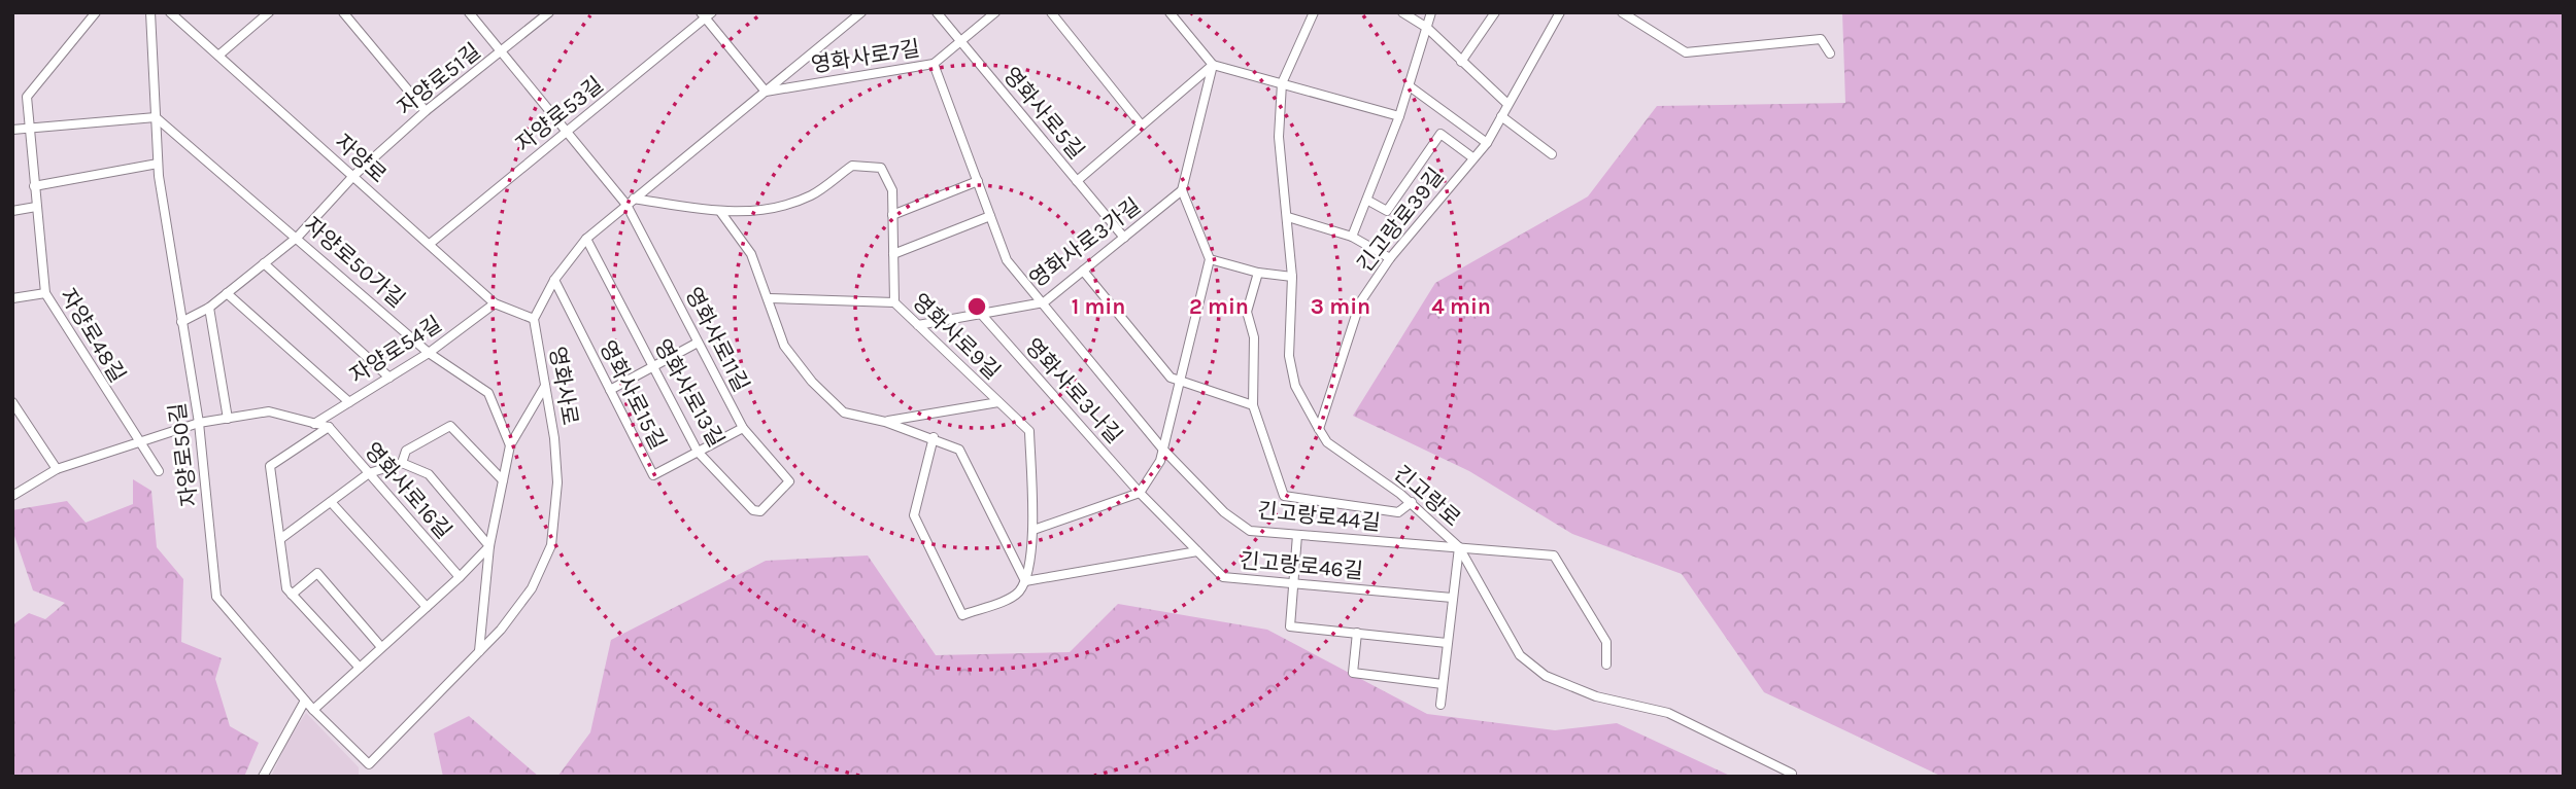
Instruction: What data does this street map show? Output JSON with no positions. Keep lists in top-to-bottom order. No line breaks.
{"streets":{"street":["영화사로7길","자양로51길","영화사로5길","자양로53길","자양로","긴고랑로39길","영화사로3가길","자양로50가길","자양로48길","영화사로9길","영화사로11길","자양로54길","영화사로","영화사로3나길","영화사로13길","영화사로15길","자양로50길","영화사로16길","긴고랑로","긴고랑로44길","긴고랑로46길"]},"crossings":[["영화사로7길","영화사로3가길"],["영화사로7길","영화사로"],["영화사로7길","긴고랑로44길"],["자양로51길","자양로"],["자양로51길","자양로50가길"],["자양로51길","영화사로11길"],["자양로51길","자양로50길"],["영화사로5길","영화사로3가길"],["자양로53길","자양로"],["자양로53길","영화사로11길"],["자양로","자양로54길"],["자양로","영화사로"],["긴고랑로39길","긴고랑로"],["영화사로3가길","영화사로9길"],["영화사로3가길","영화사로3나길"],["자양로50가길","자양로54길"],["자양로50가길","자양로50길"],["영화사로9길","영화사로11길"],["영화사로9길","영화사로"],["영화사로11길","영화사로"],["영화사로11길","영화사로13길"],["영화사로11길","영화사로15길"],["영화사로","영화사로13길"],["영화사로","영화사로15길"],["영화사로","자양로50길"],["영화사로3나길","긴고랑로46길"],["영화사로13길","영화사로15길"],["긴고랑로","긴고랑로44길"]],"rings":["1 min","2 min","3 min","4 min"]}
